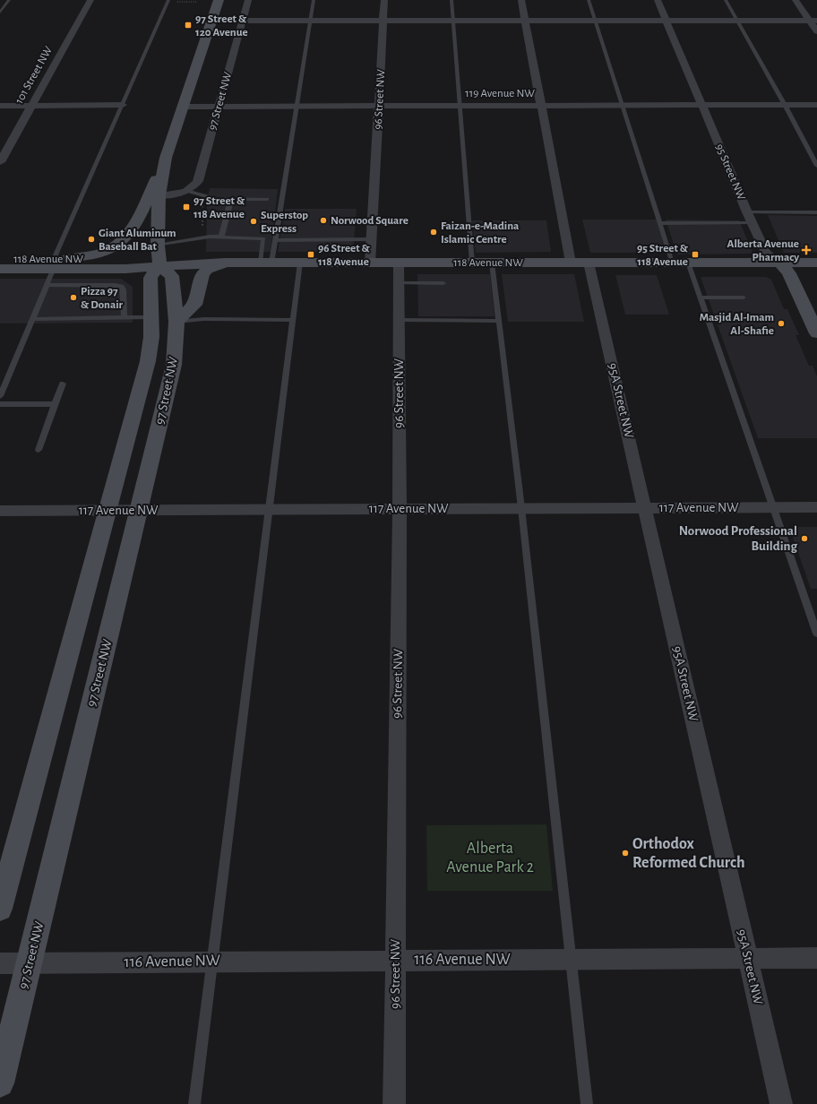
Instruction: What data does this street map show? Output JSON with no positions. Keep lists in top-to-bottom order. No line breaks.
{"streets":{"main road":["97 Street NW","95 Street NW","118 Avenue NW"],"street":["101 Street NW","119 Avenue NW","96 Street NW","95A Street NW","117 Avenue NW","116 Avenue NW"]},"crossings":[["119 Avenue NW","96 Street NW"],["119 Avenue NW","97 Street NW"],["119 Avenue NW","95 Street NW"],["96 Street NW","118 Avenue NW"],["96 Street NW","117 Avenue NW"],["96 Street NW","116 Avenue NW"],["97 Street NW","118 Avenue NW"],["97 Street NW","117 Avenue NW"],["97 Street NW","116 Avenue NW"],["95 Street NW","118 Avenue NW"],["118 Avenue NW","95A Street NW"],["95A Street NW","117 Avenue NW"],["95A Street NW","116 Avenue NW"]],"parks":["Alberta Avenue Park 2"],"places":{"transit":["97 Street & 120 Avenue","97 Street & 118 Avenue","96 Street & 118 Avenue","95 Street & 118 Avenue"],"other":["Norwood Square","Superstop Express","Faizan-e-Madina Islamic Centre","Giant Aluminum Baseball Bat","Pizza 97 & Donair","Masjid Al-Imam Al-Shafie","Norwood Professional Building","Orthodox Reformed Church"],"health":["Alberta Avenue Pharmacy"]}}
